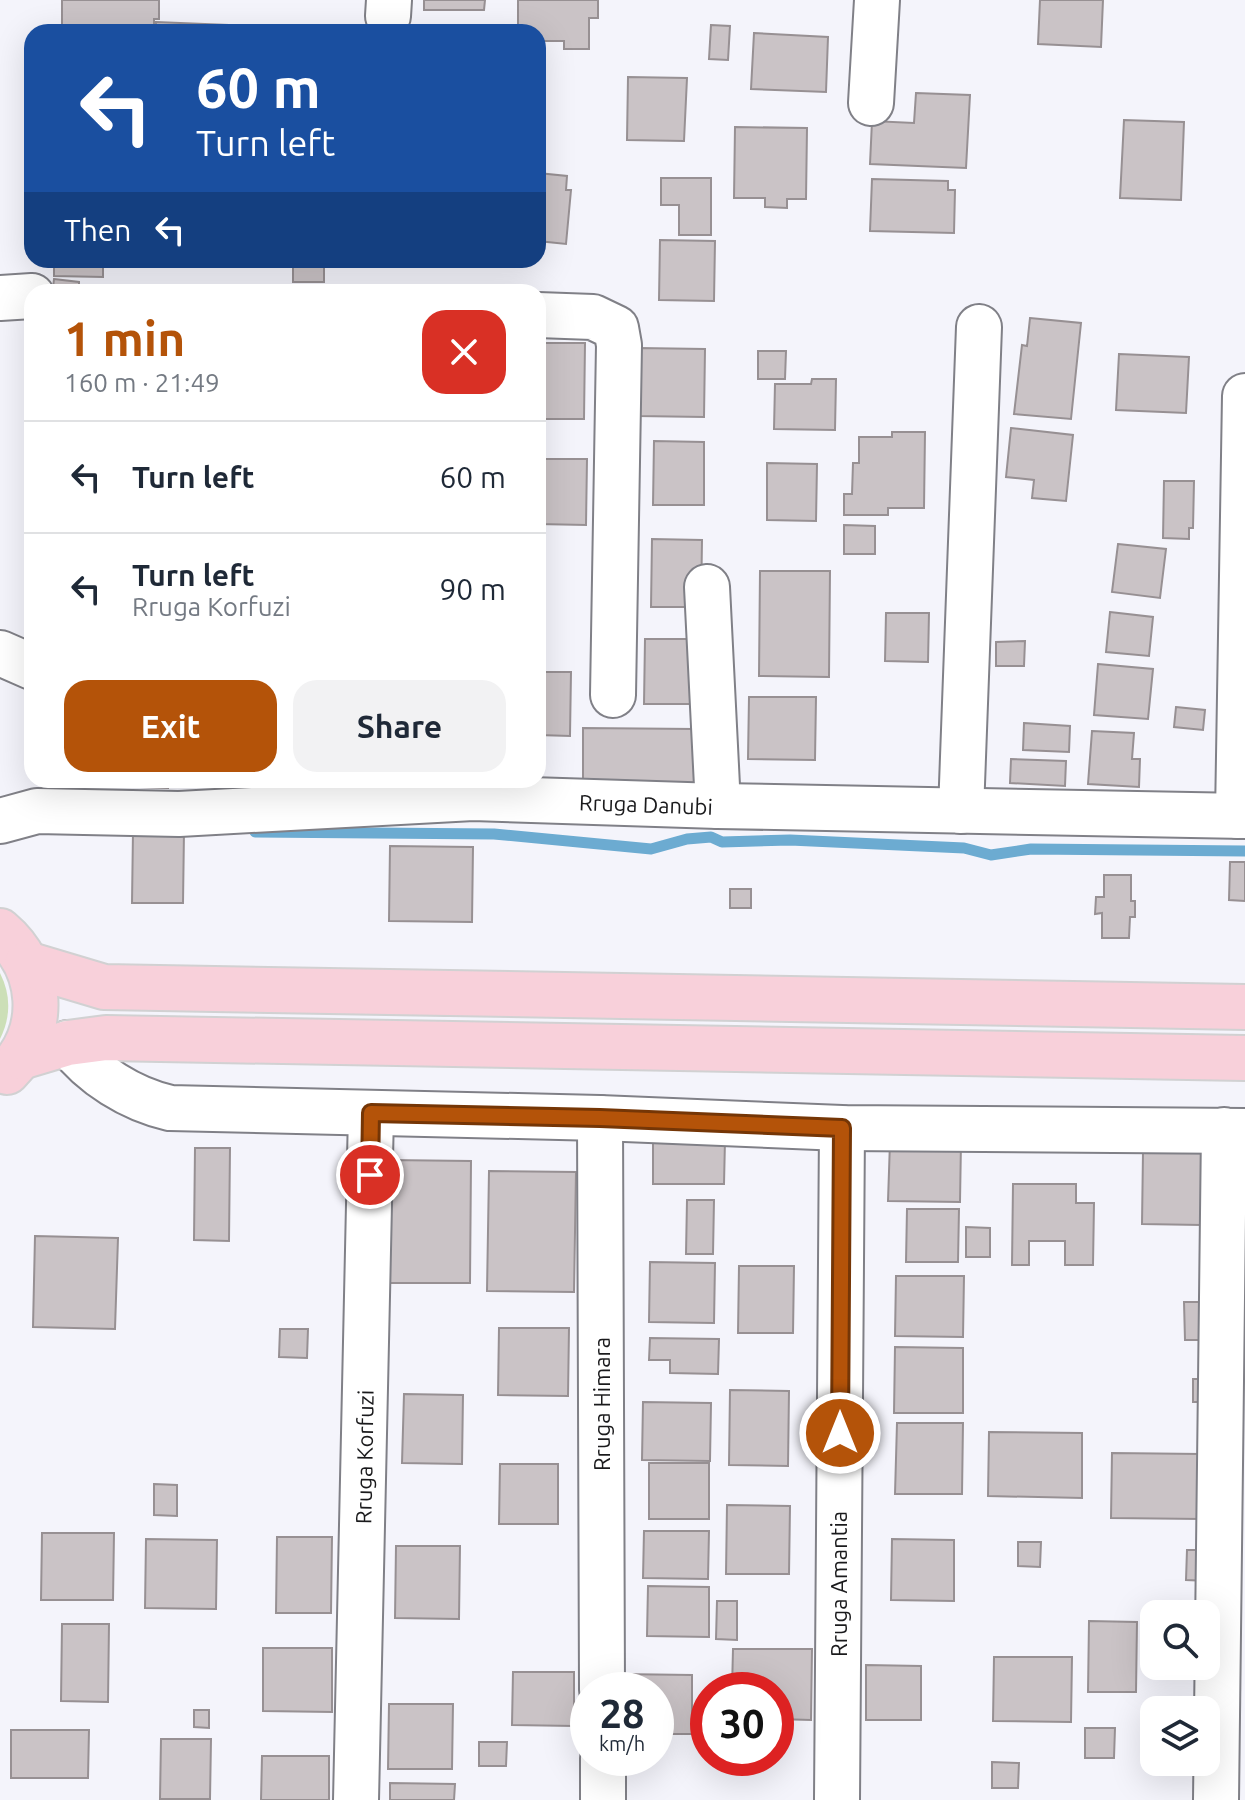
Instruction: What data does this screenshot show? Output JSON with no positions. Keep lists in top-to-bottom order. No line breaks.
{"streets":{"street":["Rruga Danubi","Rruga Himara","Rruga Korfuzi","Rruga Amantia"]},"page":{"turn":["60 m","Turn left"],"then":"Then","heading":["1 min","160 m · 21:49"],"list":[{"name":"Turn left","value":"60 m"},{"name":"Turn left","note":"Rruga Korfuzi","value":"90 m"}],"buttons":["Exit","Share"],"speed":"28 km/h","limit":"30"}}
